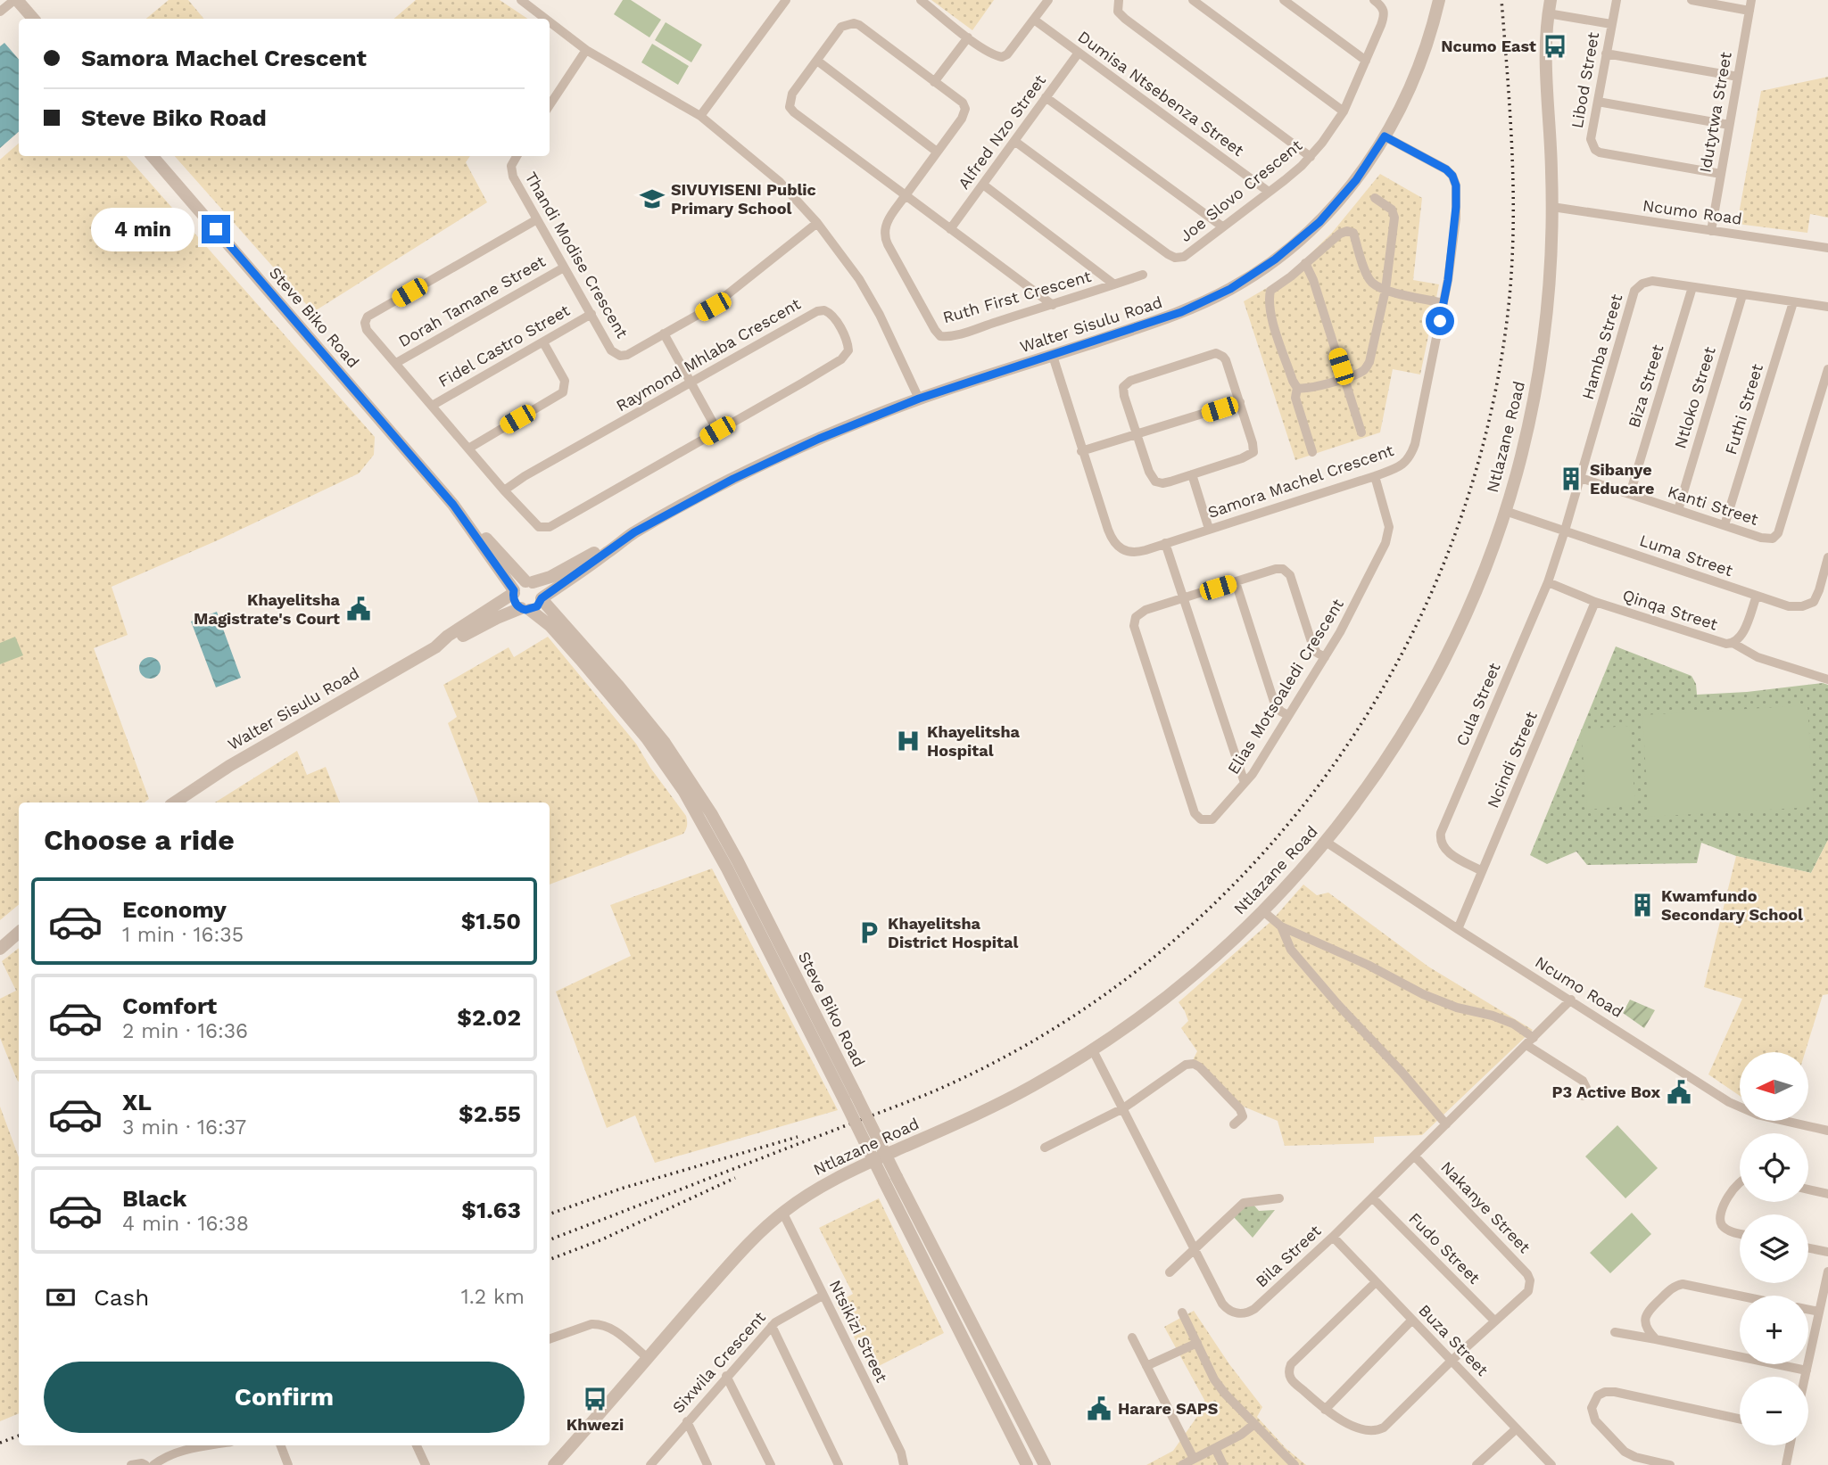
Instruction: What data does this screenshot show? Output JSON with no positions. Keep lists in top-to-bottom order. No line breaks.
{"streets":{"street":["Libod Street","Dumisa Ntsebenza Street","Idutytwa Street","Alfred Nzo Street","Joe Slovo Crescent","Ncumo Road","Thandi Modise Crescent","Ruth First Crescent","Dorah Tamane Street","Steve Biko Road","Walter Sisulu Road","Fidel Castro Street","Hamba Street","Raymond Mhlaba Crescent","Biza Street","Ntloko Street","Futhi Street","Ntlazane Road","Samora Machel Crescent","Kanti Street","Luma Street","Qinqa Street","Elias Motsoaledi Crescent","Cula Street","Ncindi Street","Nakanye Street","Fudo Street","Bila Street","Ntsikizi Street","Buza Street","Sixwila Crescent"]},"crossings":[["Libod Street","Idutytwa Street"],["Dumisa Ntsebenza Street","Alfred Nzo Street"],["Dumisa Ntsebenza Street","Joe Slovo Crescent"],["Idutytwa Street","Ncumo Road"],["Alfred Nzo Street","Joe Slovo Crescent"],["Alfred Nzo Street","Ruth First Crescent"],["Ncumo Road","Ntlazane Road"],["Ncumo Road","Ncindi Street"],["Ncumo Road","Bila Street"],["Thandi Modise Crescent","Dorah Tamane Street"],["Thandi Modise Crescent","Fidel Castro Street"],["Thandi Modise Crescent","Raymond Mhlaba Crescent"],["Dorah Tamane Street","Raymond Mhlaba Crescent"],["Steve Biko Road","Walter Sisulu Road"],["Walter Sisulu Road","Samora Machel Crescent"],["Fidel Castro Street","Raymond Mhlaba Crescent"],["Hamba Street","Biza Street"],["Hamba Street","Ntloko Street"],["Hamba Street","Futhi Street"],["Hamba Street","Kanti Street"],["Hamba Street","Luma Street"],["Hamba Street","Cula Street"],["Biza Street","Kanti Street"],["Ntloko Street","Kanti Street"],["Futhi Street","Kanti Street"],["Ntlazane Road","Luma Street"],["Ntlazane Road","Bila Street"],["Ntlazane Road","Ntsikizi Street"],["Samora Machel Crescent","Elias Motsoaledi Crescent"],["Luma Street","Qinqa Street"],["Luma Street","Cula Street"],["Qinqa Street","Cula Street"],["Qinqa Street","Ncindi Street"],["Cula Street","Ncindi Street"],["Nakanye Street","Fudo Street"],["Nakanye Street","Bila Street"],["Nakanye Street","Buza Street"],["Fudo Street","Bila Street"],["Bila Street","Buza Street"],["Ntsikizi Street","Sixwila Crescent"]],"places":{"bus stop":["Ncumo East","Khwezi"],"school or university":["SIVUYISENI Public Primary School"],"building":["Sibanye Educare","Kwamfundo Secondary School"],"public building":["Khayelitsha Magistrate's Court","P3 Active Box","Harare SAPS"],"hospital":["Khayelitsha Hospital"],"parking":["Khayelitsha District Hospital"]},"north":"left","page":{"banner":["Samora Machel Crescent","Steve Biko Road"],"bubble":"4 min","heading":"Choose a ride","list":[{"name":"Economy","note":"1 min · 16:35","value":"$1.50"},{"name":"Comfort","note":"2 min · 16:36","value":"$2.02"},{"name":"XL","note":"3 min · 16:37","value":"$2.55"},{"name":"Black","note":"4 min · 16:38","value":"$1.63"}],"map_buttons":["+","−"],"pay":["Cash","1.2 km"],"buttons":"Confirm"}}
